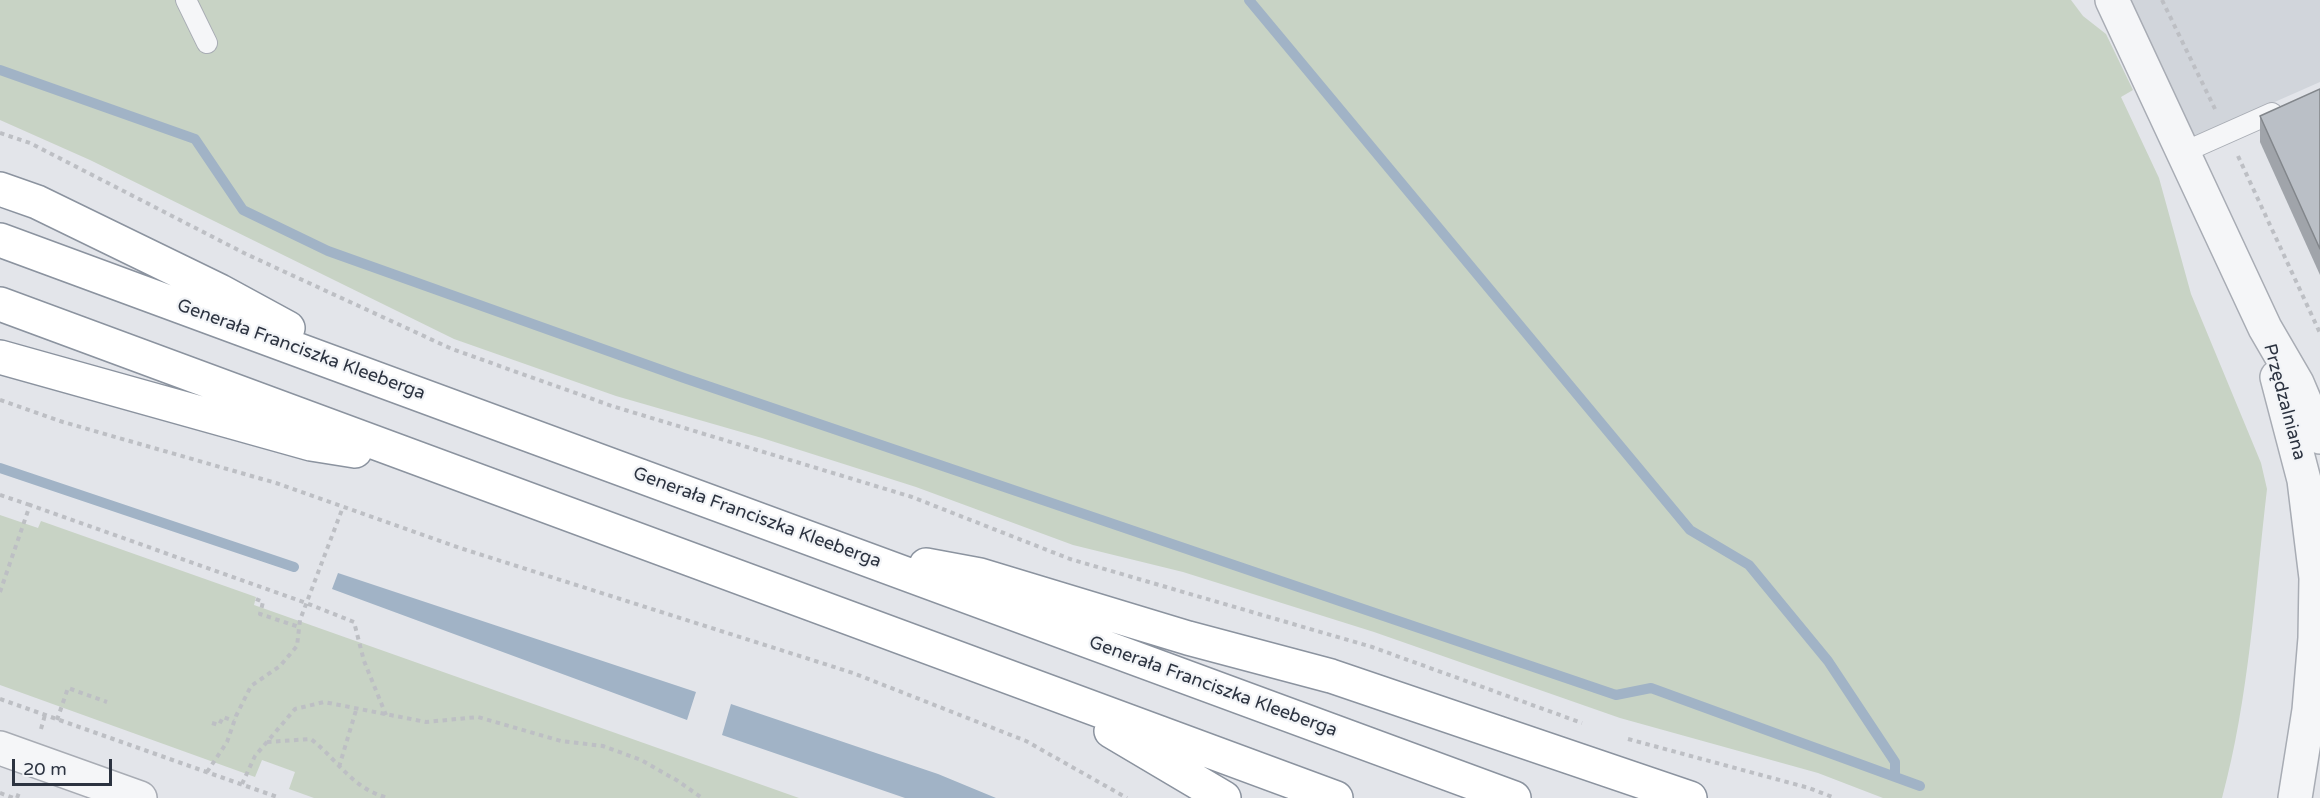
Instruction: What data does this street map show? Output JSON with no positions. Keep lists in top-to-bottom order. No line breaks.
{"streets":{"highway":["Generała Franciszka Kleeberga"],"street":["Przędzalniana"]},"scale_bar":"20 m"}
